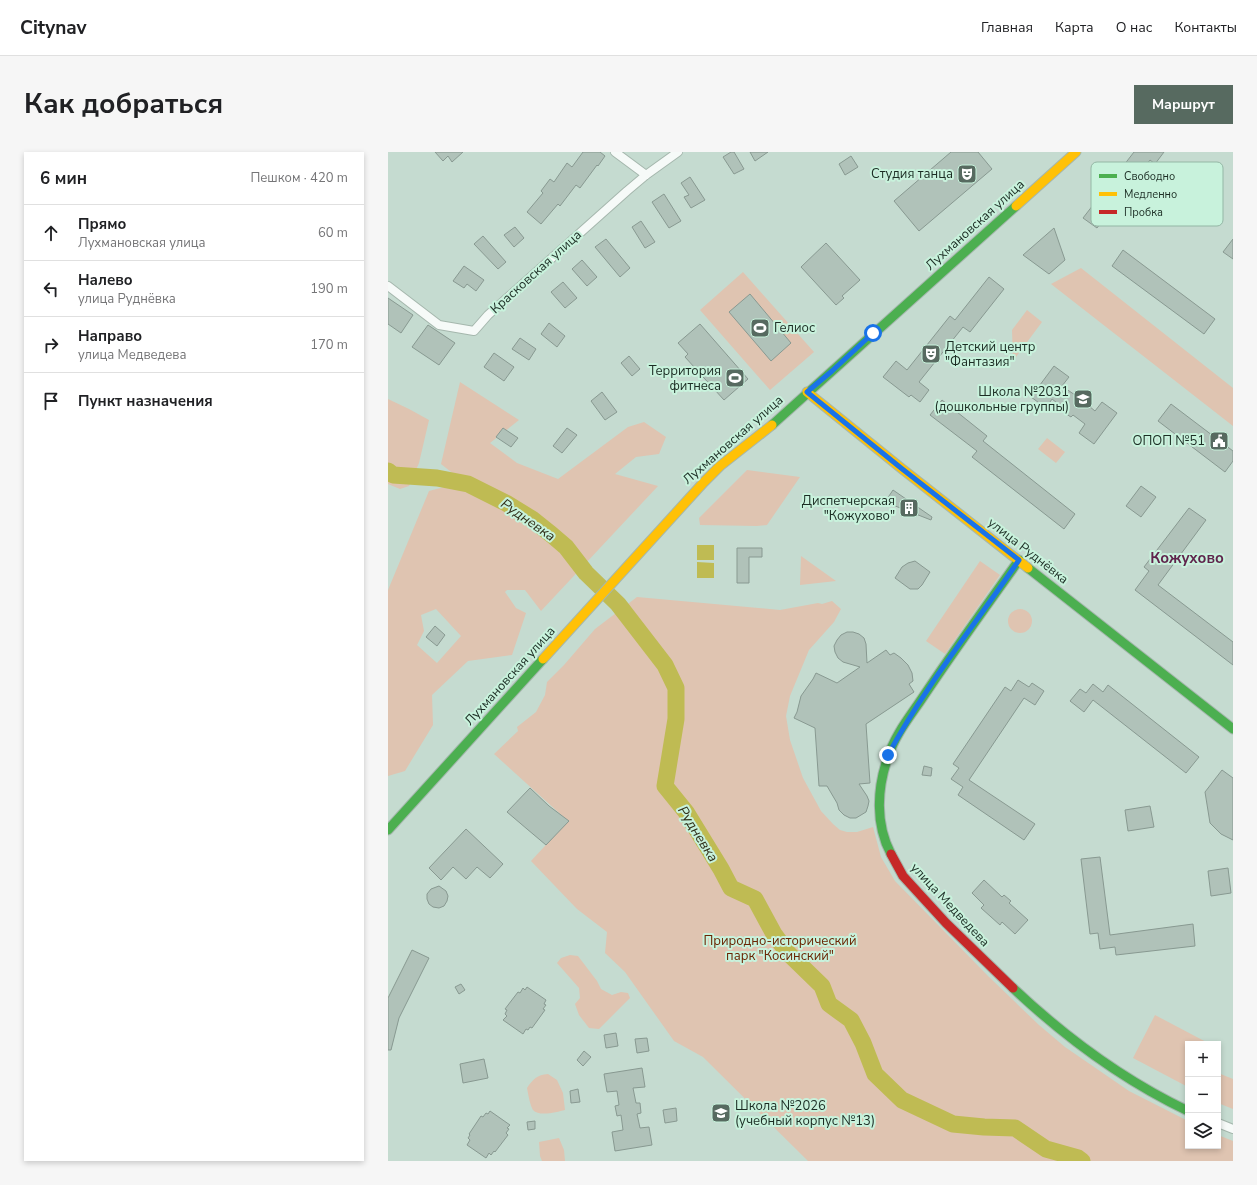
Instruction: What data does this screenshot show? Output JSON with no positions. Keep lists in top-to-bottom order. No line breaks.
{"streets":{"street":["Лухмановская улица","Красковская улица","улица Руднёвка","улица Медведева"]},"crossings":[["Лухмановская улица","улица Руднёвка"],["улица Руднёвка","улица Медведева"]],"districts":["Кожухово"],"water":["Рудневка"],"parks":["Природно-исторический парк \"Косинский\""],"places":{"theatre":["Студия танца","Детский центр \"Фантазия\""],"sports":["Гелиос","Территория фитнеса"],"school or university":["Школа №2031 (дошкольные группы)","Школа №2026 (учебный корпус №13)"],"public building":["ОПОП №51"],"building":["Диспетчерская \"Кожухово\""]},"legend":["Свободно","Медленно","Пробка"],"page":{"header":"Citynav","nav":["Главная","Карта","О нас","Контакты"],"title":"Как добраться","buttons":"Маршрут","heading":["6 мин","Пешком · 420 m"],"list":[["Прямо","Лухмановская улица","60 m"],["Налево","улица Руднёвка","190 m"],["Направо","улица Медведева","170 m"],"Пункт назначения"],"map_buttons":["+","−"]}}
